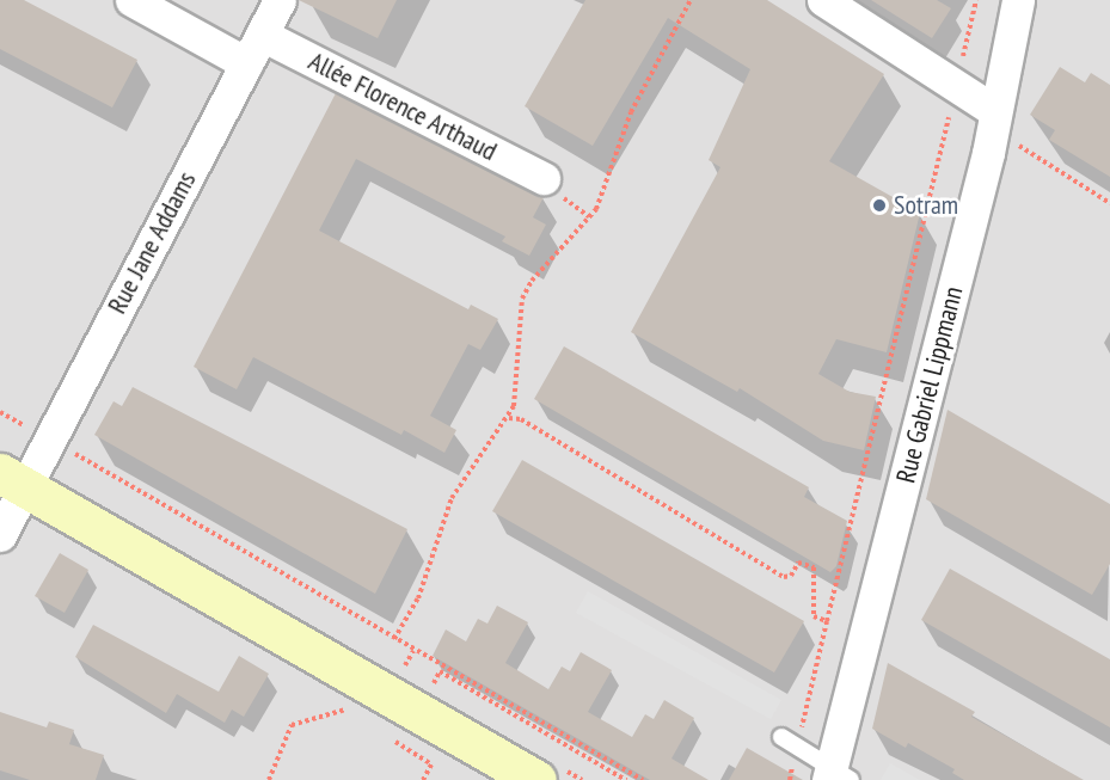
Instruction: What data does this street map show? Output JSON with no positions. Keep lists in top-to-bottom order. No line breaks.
{"streets":{"street":["Allée Florence Arthaud","Rue Jane Addams","Rue Gabriel Lippmann"]},"crossings":[["Allée Florence Arthaud","Rue Jane Addams"]],"places":["Sotram"]}
